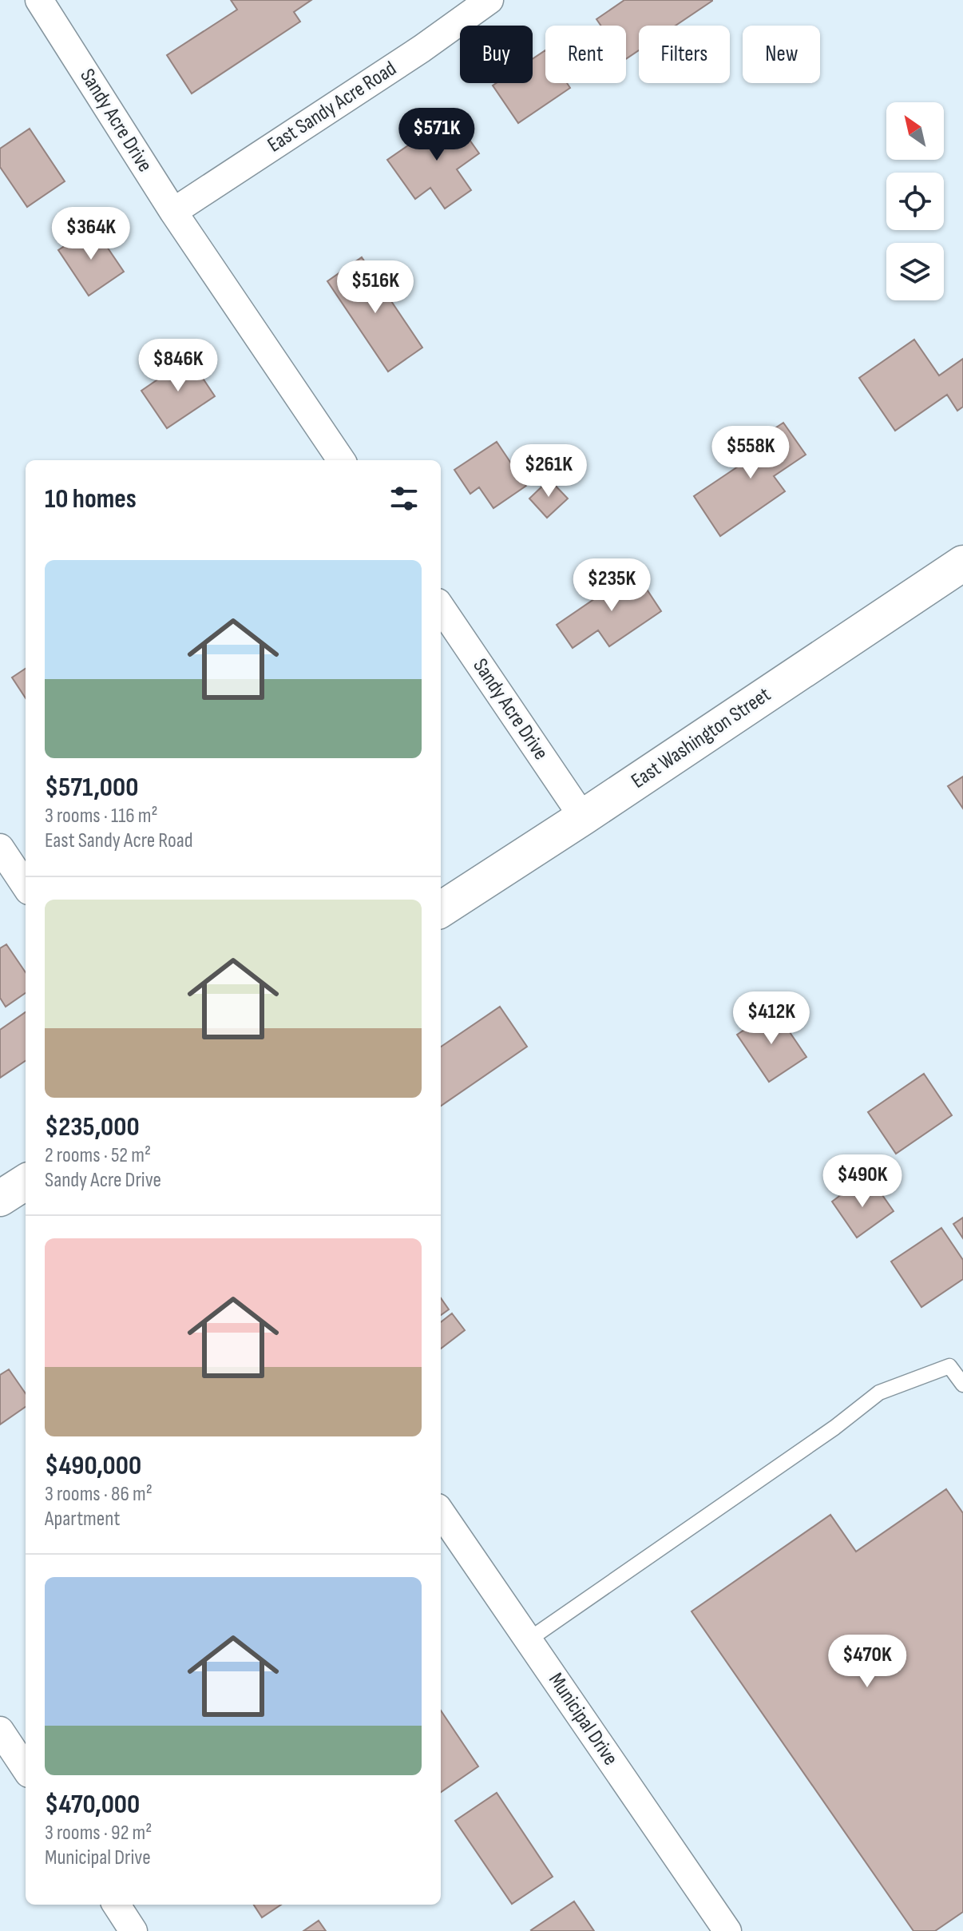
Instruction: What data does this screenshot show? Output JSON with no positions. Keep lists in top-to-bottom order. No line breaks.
{"streets":{"main road":["East Washington Street"],"street":["East Sandy Acre Road","Sandy Acre Drive","Municipal Drive"]},"crossings":[["East Sandy Acre Road","Sandy Acre Drive"],["Sandy Acre Drive","East Washington Street"]],"north":"top left","page":{"chip":["Buy","Rent","Filters","New"],"price":["$571K","$364K","$516K","$846K","$558K","$261K","$235K","$412K","$490K","$470K"],"heading":"10 homes","list":[{"name":"$571,000","note":"3 rooms · 116 m² · East Sandy Acre Road"},{"name":"$235,000","note":"2 rooms · 52 m² · Sandy Acre Drive"},{"name":"$490,000","note":"3 rooms · 86 m² · Apartment"},{"name":"$470,000","note":"3 rooms · 92 m² · Municipal Drive"}]}}
